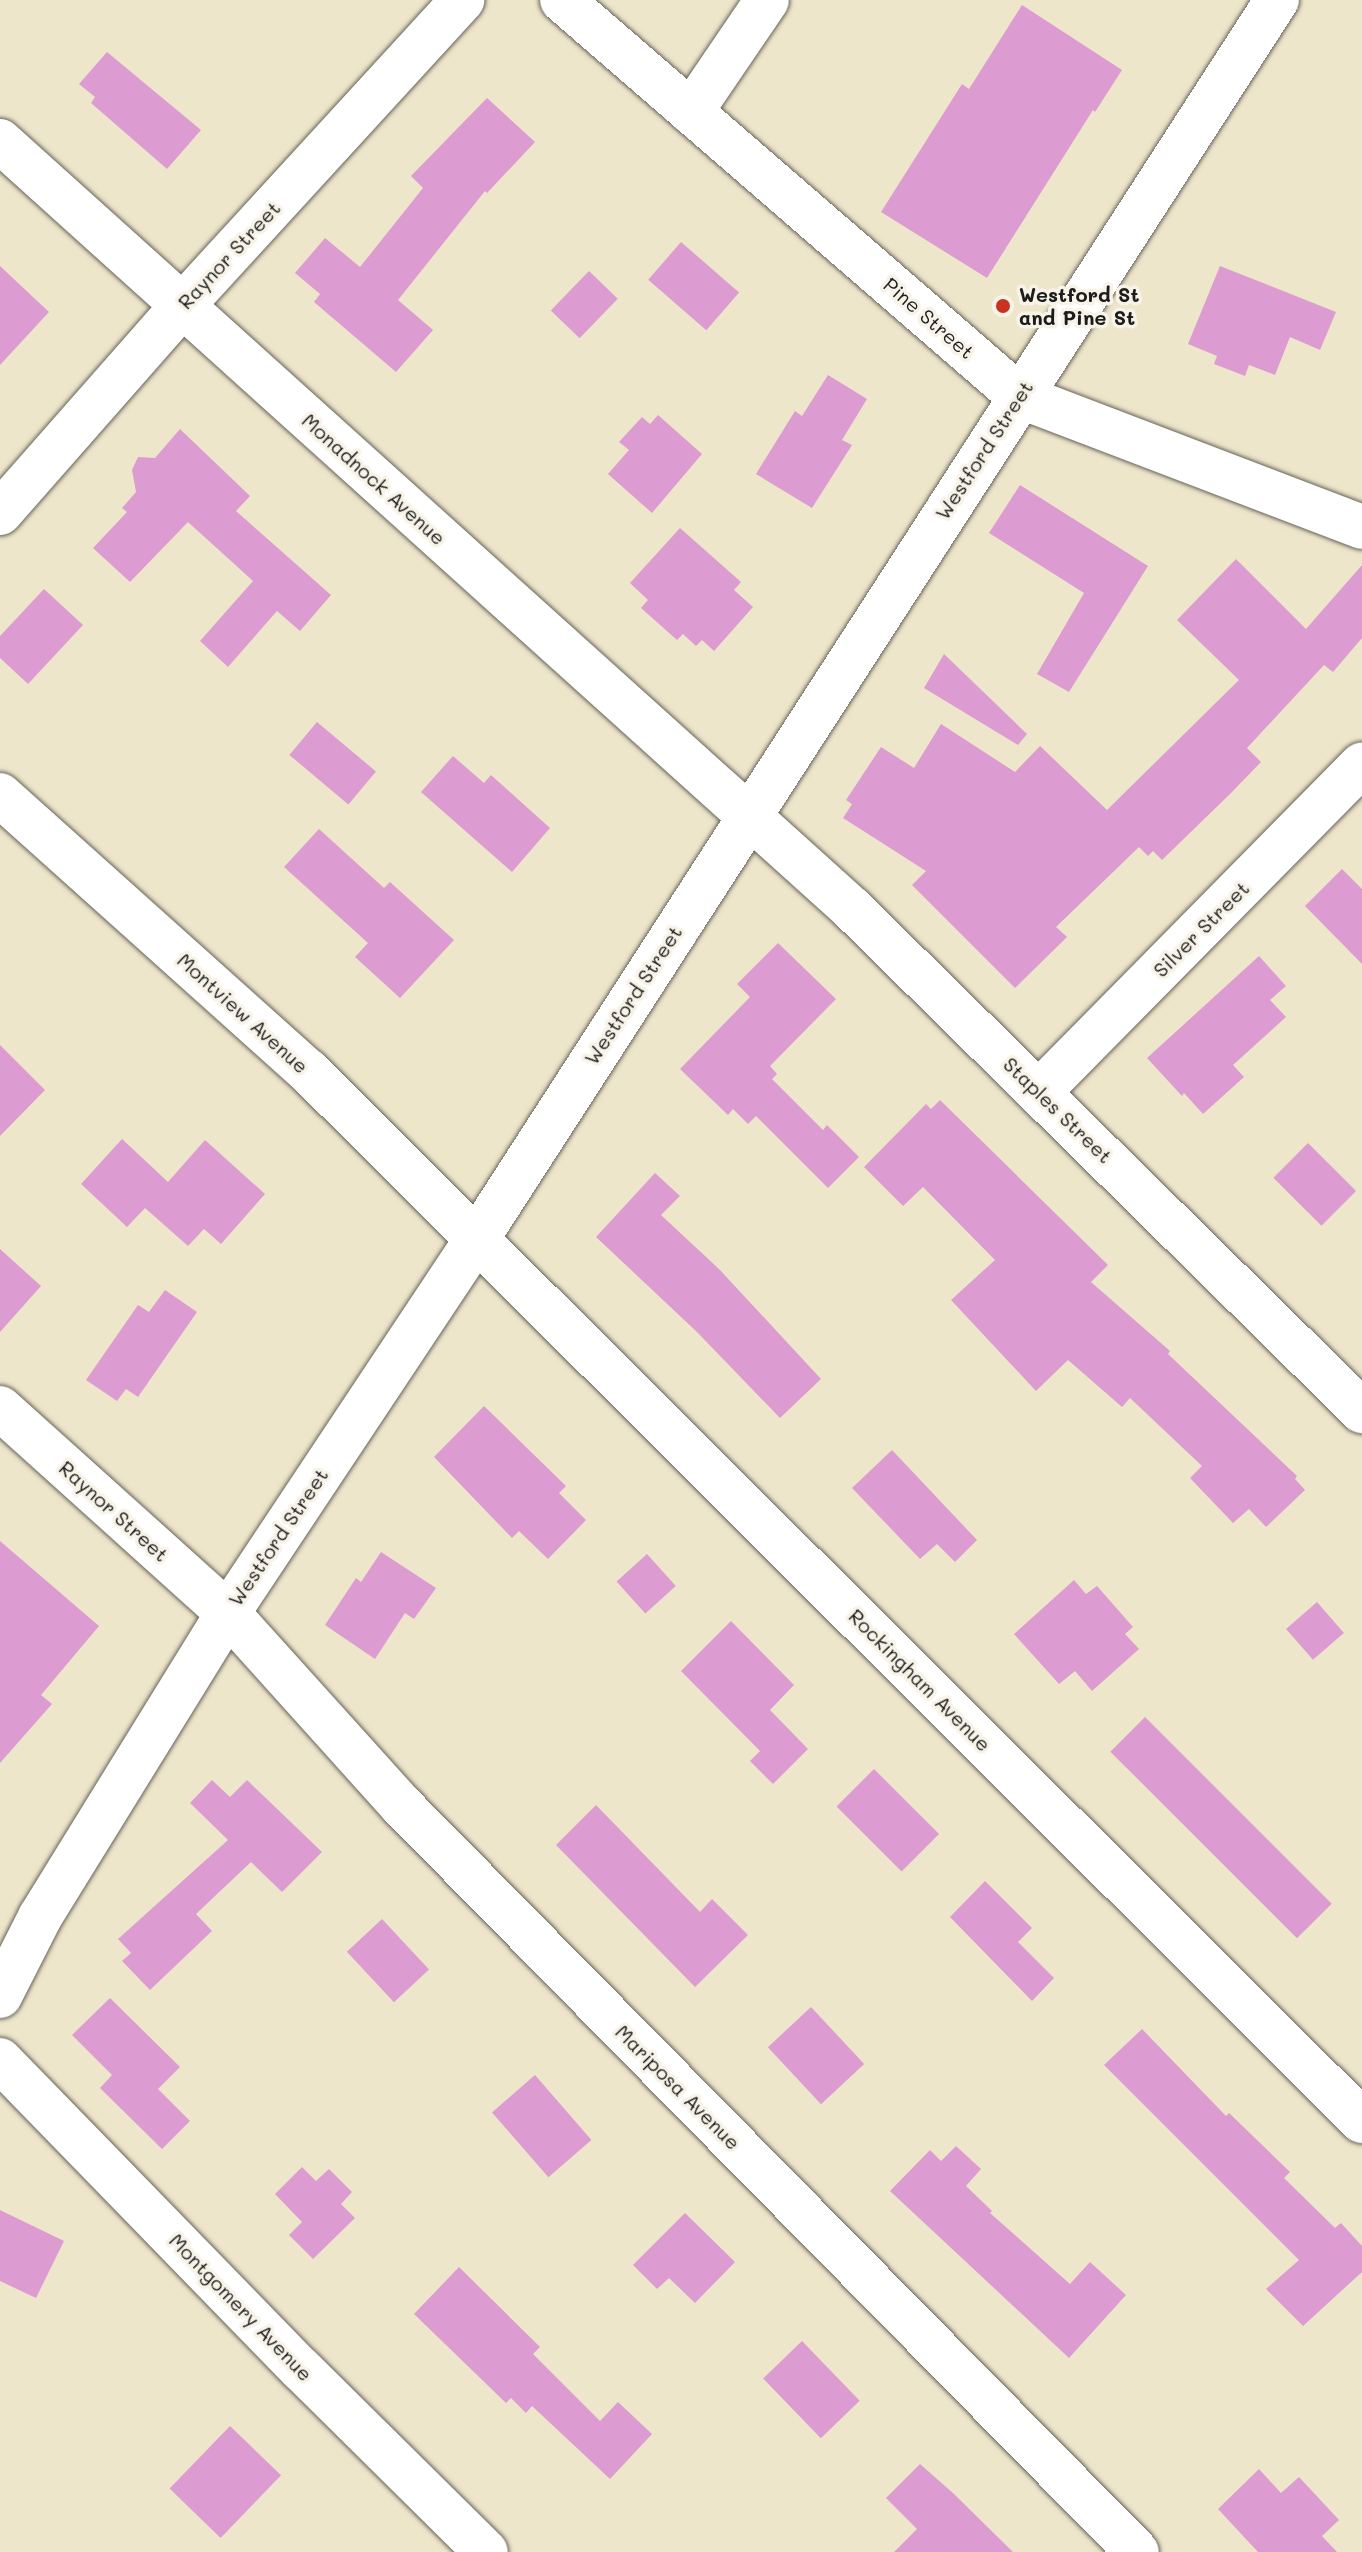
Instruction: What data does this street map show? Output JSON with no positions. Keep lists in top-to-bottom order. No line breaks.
{"streets":{"street":["Raynor Street","Pine Street","Westford Street","Monadnock Avenue","Silver Street","Montview Avenue","Staples Street","Rockingham Avenue","Mariposa Avenue","Montgomery Avenue"]},"crossings":[["Raynor Street","Westford Street"],["Raynor Street","Monadnock Avenue"],["Raynor Street","Mariposa Avenue"],["Pine Street","Westford Street"],["Westford Street","Monadnock Avenue"],["Westford Street","Montview Avenue"],["Westford Street","Staples Street"],["Westford Street","Rockingham Avenue"],["Westford Street","Mariposa Avenue"],["Monadnock Avenue","Staples Street"],["Silver Street","Staples Street"],["Montview Avenue","Rockingham Avenue"]],"places":["Westford St and Pine St"]}
